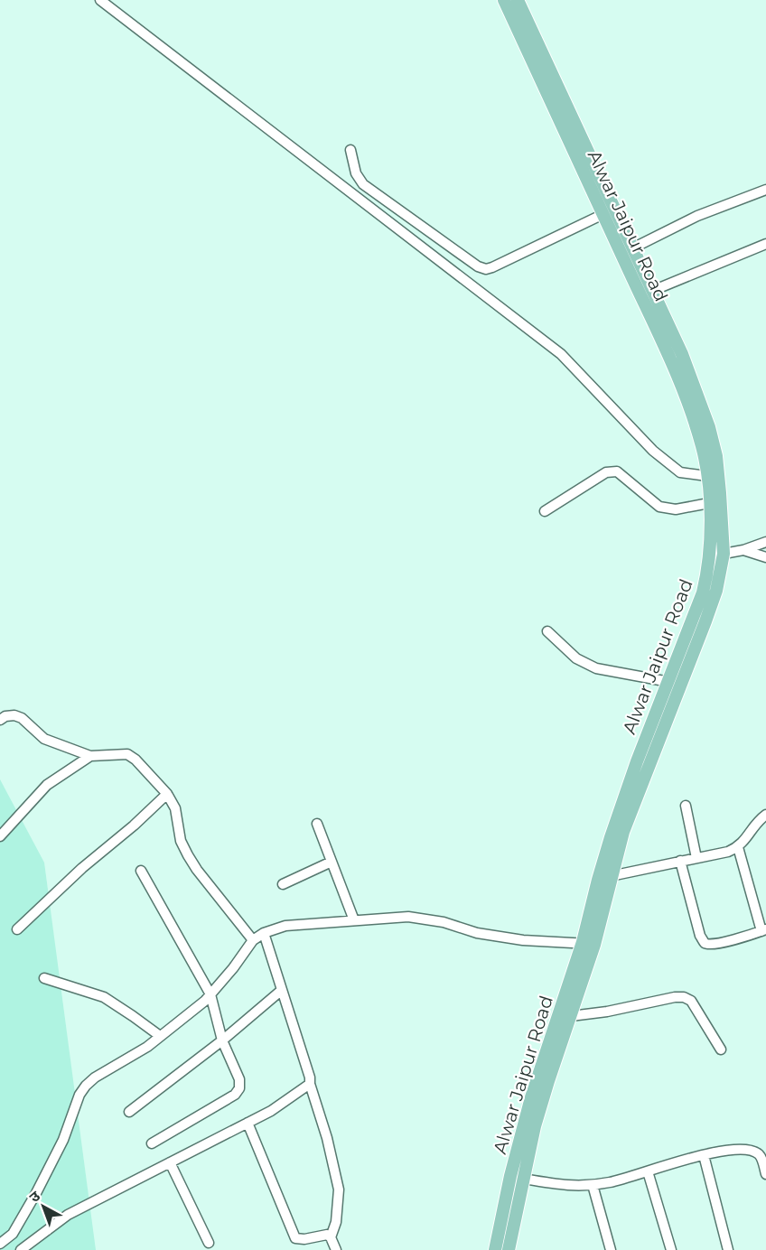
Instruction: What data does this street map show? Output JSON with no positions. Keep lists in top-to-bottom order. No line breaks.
{"streets":{"main road":["Alwar Jaipur Road"]},"north":"top left"}
